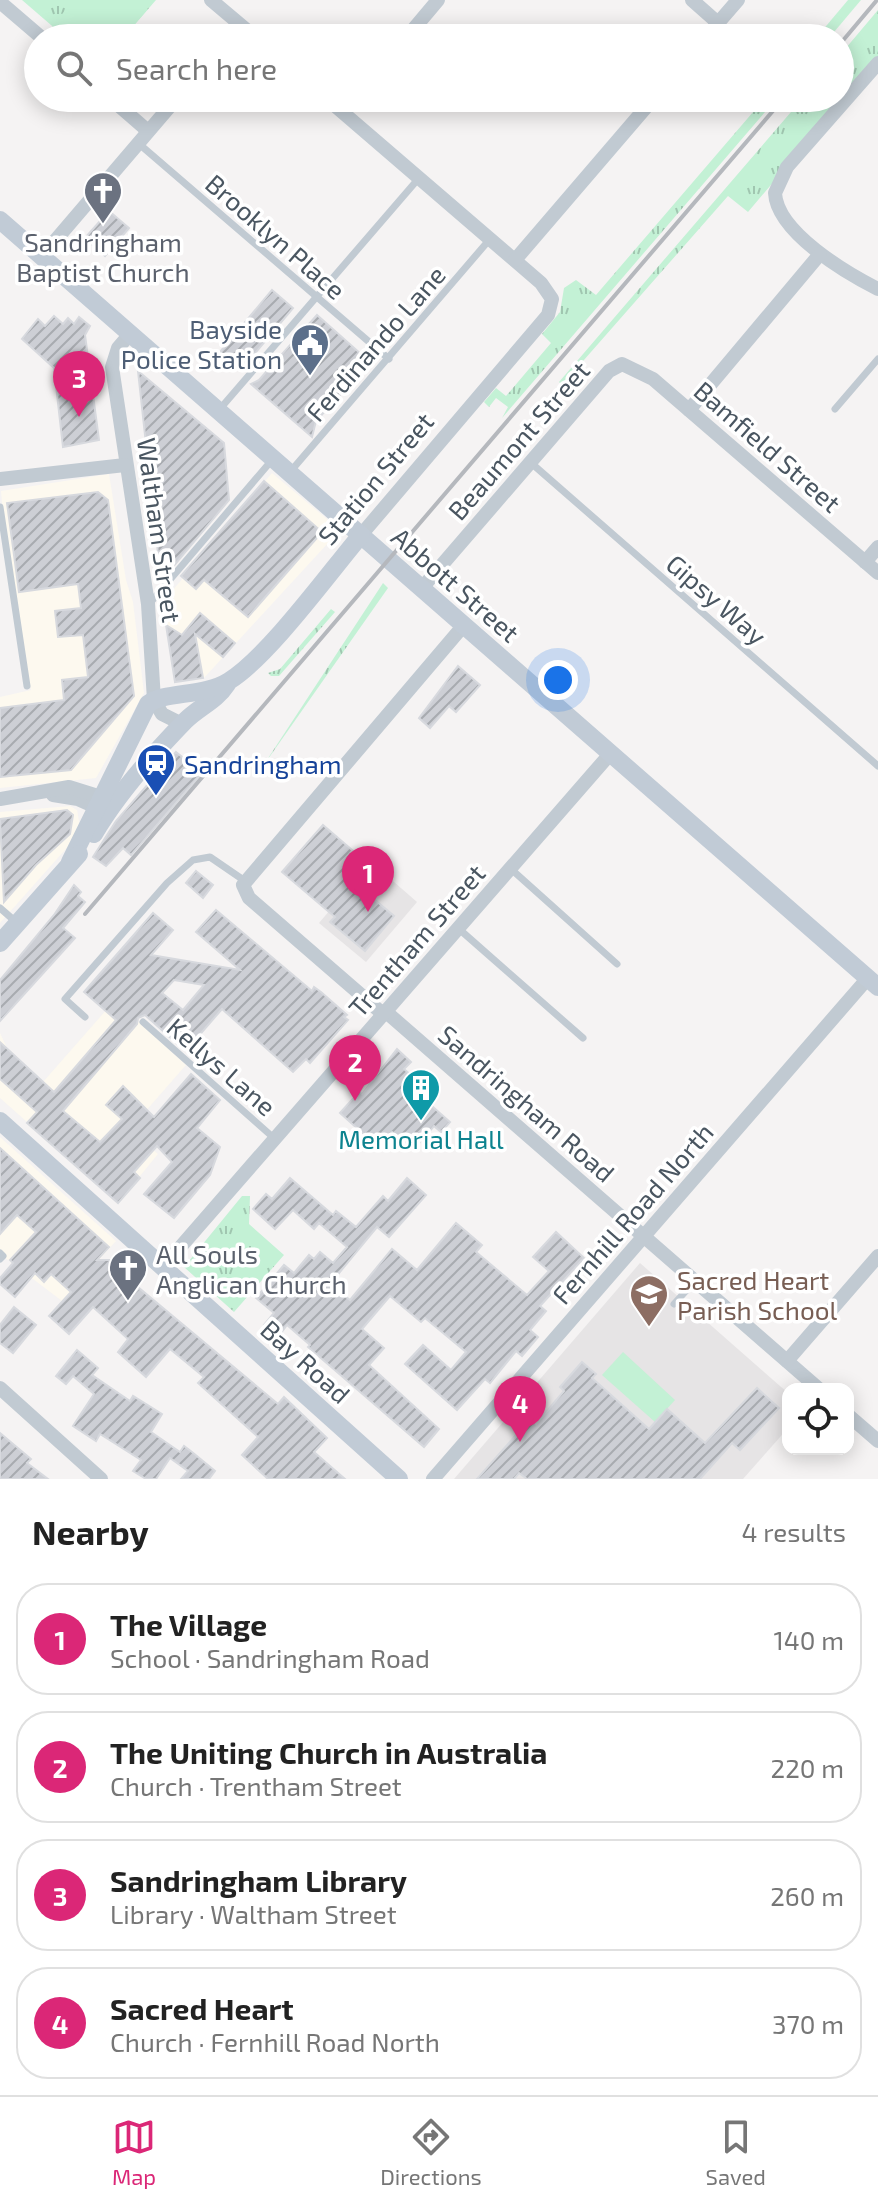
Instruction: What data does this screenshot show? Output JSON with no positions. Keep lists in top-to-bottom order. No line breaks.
{"streets":{"street":["Beaumont Street","Bamfield Street","Station Street","Waltham Street","Abbott Street","Trentham Street","Sandringham Road","Fernhill Road North","Bay Road"],"lane":["Brooklyn Place","Ferdinando Lane","Gipsy Way","Kellys Lane"]},"crossings":[["Brooklyn Place","Ferdinando Lane"],["Ferdinando Lane","Abbott Street"],["Beaumont Street","Bamfield Street"],["Beaumont Street","Abbott Street"],["Beaumont Street","Gipsy Way"],["Station Street","Waltham Street"],["Station Street","Abbott Street"],["Waltham Street","Abbott Street"],["Abbott Street","Trentham Street"],["Abbott Street","Fernhill Road North"],["Trentham Street","Kellys Lane"],["Trentham Street","Sandringham Road"],["Trentham Street","Bay Road"],["Sandringham Road","Fernhill Road North"]],"places":{"church":["Sandringham Baptist Church","All Souls Anglican Church"],"public building":["Bayside Police Station"],"station":["Sandringham"],"building":["Memorial Hall"],"school or university":["Sacred Heart Parish School"]},"page":{"search":"Search here","pins":["3","1","2","4"],"heading":["Nearby","4 results"],"list":[{"mark":"1","name":"The Village","note":"School · Sandringham Road","value":"140 m"},{"mark":"2","name":"The Uniting Church in Australia","note":"Church · Trentham Street","value":"220 m"},{"mark":"3","name":"Sandringham Library","note":"Library · Waltham Street","value":"260 m"},{"mark":"4","name":"Sacred Heart","note":"Church · Fernhill Road North","value":"370 m"}],"nav":["Map","Directions","Saved"]}}
